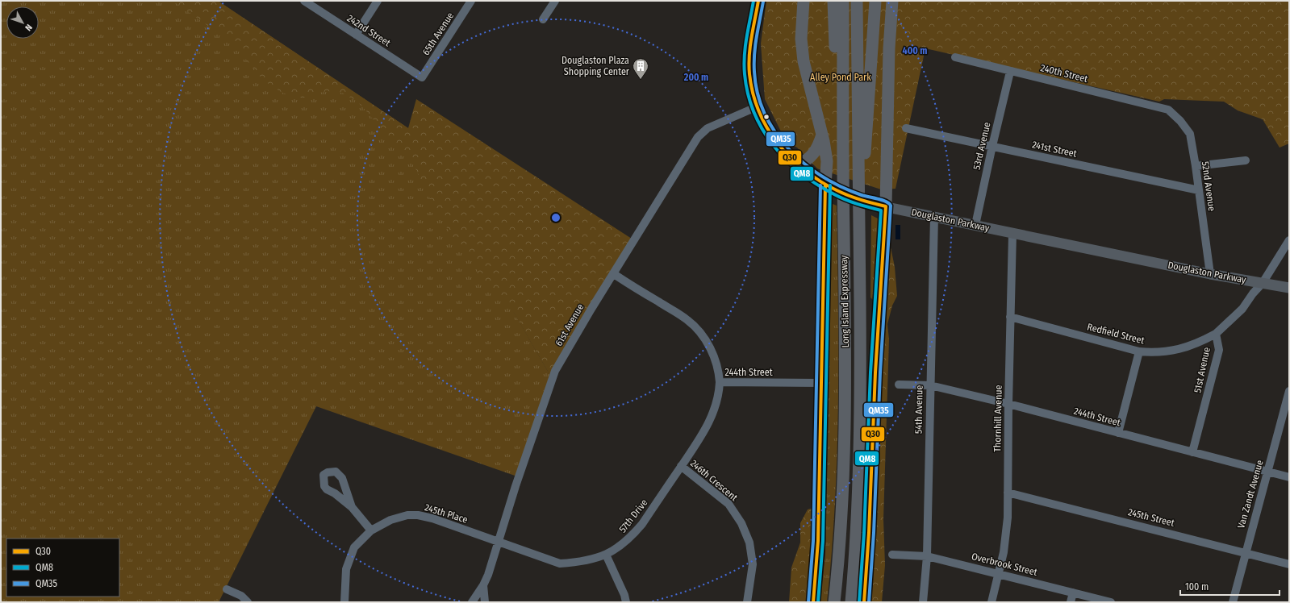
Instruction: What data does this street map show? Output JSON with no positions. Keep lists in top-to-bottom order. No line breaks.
{"streets":{"highway":["Long Island Expressway"],"main road":["Douglaston Parkway"],"street":["242nd Street","65th Avenue","240th Street","53rd Avenue","241st Street","52nd Avenue","61st Avenue","Redfield Street","51st Avenue","244th Street","54th Avenue","Thornhill Avenue","246th Crescent","Van Zandt Avenue","245th Place","57th Drive","245th Street","Overbrook Street"]},"crossings":[["242nd Street","65th Avenue"],["240th Street","53rd Avenue"],["240th Street","52nd Avenue"],["53rd Avenue","241st Street"],["53rd Avenue","Douglaston Parkway"],["241st Street","52nd Avenue"],["52nd Avenue","Douglaston Parkway"],["Douglaston Parkway","61st Avenue"],["Douglaston Parkway","54th Avenue"],["Douglaston Parkway","Thornhill Avenue"],["61st Avenue","244th Street"],["61st Avenue","245th Place"],["61st Avenue","57th Drive"],["Redfield Street","51st Avenue"],["Redfield Street","Thornhill Avenue"],["51st Avenue","244th Street"],["244th Street","54th Avenue"],["244th Street","Thornhill Avenue"],["244th Street","Van Zandt Avenue"],["244th Street","57th Drive"],["54th Avenue","Overbrook Street"],["Thornhill Avenue","245th Street"],["Thornhill Avenue","Overbrook Street"],["246th Crescent","57th Drive"],["Van Zandt Avenue","245th Street"],["245th Place","57th Drive"]],"parks":["Alley Pond Park"],"places":{"building":["Douglaston Plaza Shopping Center"]},"lines":["transit line Q30","transit line QM8","transit line QM35"],"legend":["Q30","QM8","QM35"],"scale_bar":"100 m","north":"bottom right","rings":["400 m","200 m"]}
